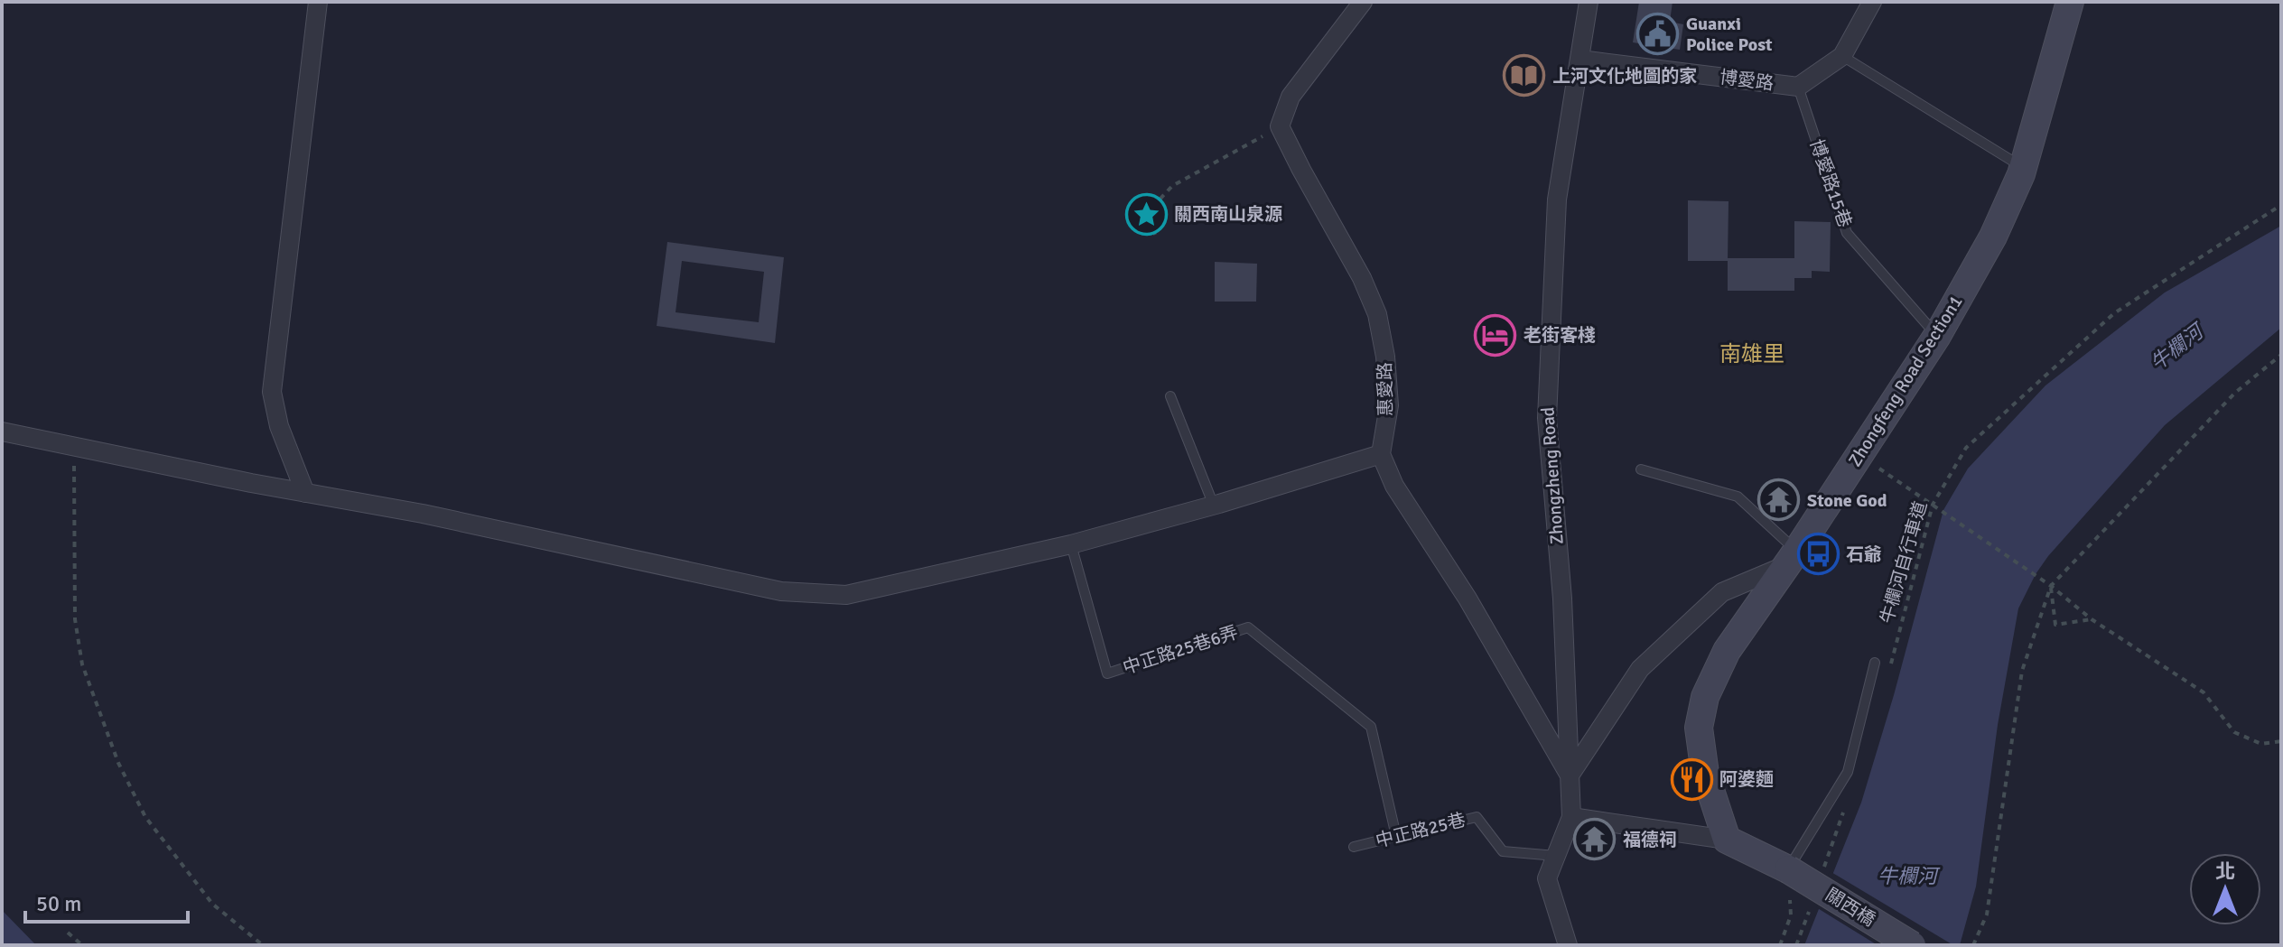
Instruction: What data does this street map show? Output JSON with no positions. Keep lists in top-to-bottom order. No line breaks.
{"streets":{"main road":["Zhongfeng Road Section1","關西橋"],"street":["博愛路","惠愛路","Zhongzheng Road"],"lane":["博愛路15巷","中正路25巷6弄","中正路25巷"],"path":["牛欄河自行車道"]},"crossings":[["博愛路","博愛路15巷"],["博愛路","Zhongzheng Road"],["博愛路15巷","Zhongfeng Road Section1"],["Zhongzheng Road","中正路25巷"],["中正路25巷6弄","中正路25巷"]],"districts":["南雄里"],"water":["牛欄河"],"places":{"public building":["Guanxi Police Post"],"library":["上河文化地圖的家"],"place":["關西南山泉源"],"hotel":["老街客棧"],"temple":["Stone God","福德祠"],"bus stop":["石爺"],"restaurant":["阿婆麵"]},"scale_bar":"50 m","north":"top"}
